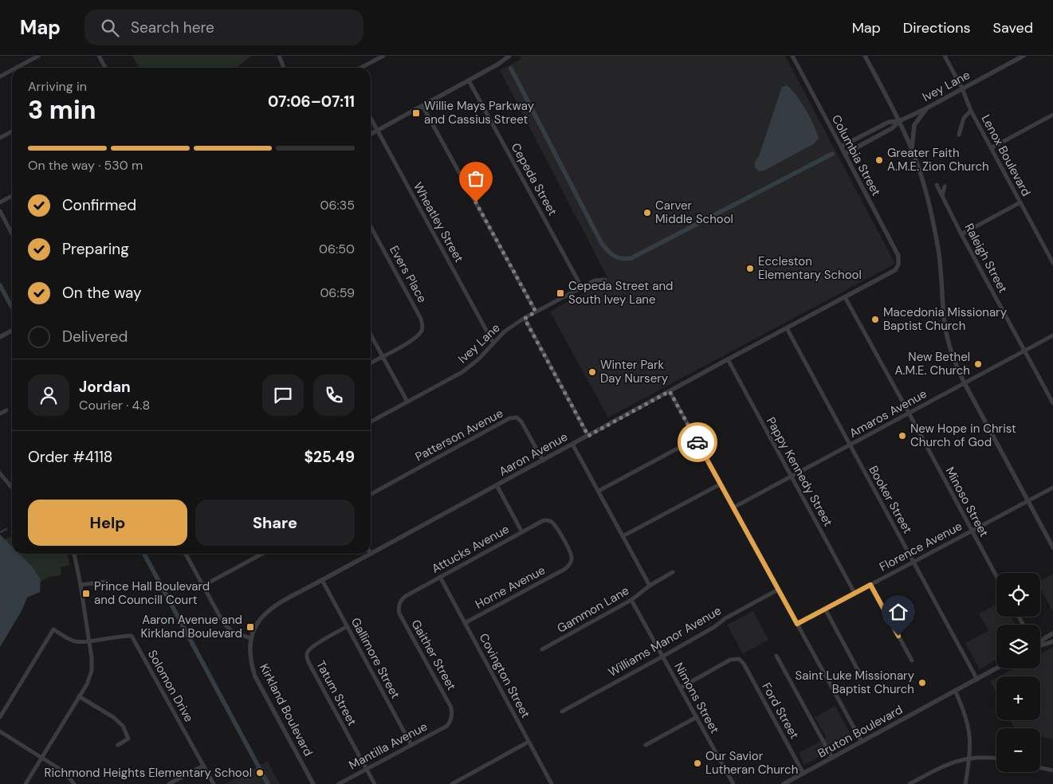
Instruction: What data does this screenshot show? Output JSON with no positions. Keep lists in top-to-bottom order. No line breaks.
{"streets":{"street":["Ivey Lane","Columbia Street","Lenox Boulevard","Cepeda Street","Wheatley Street","Raleigh Street","Evers Place","Amaros Avenue","Patterson Avenue","Aaron Avenue","Pappy Kennedy Street","Booker Street","Minoso Street","Florence Avenue","Attucks Avenue","Horne Avenue","Gammon Lane","Williams Manor Avenue","Gaither Street","Gallimore Street","Covington Street","Solomon Drive","Tatum Street","Nimons Street","Kirkland Boulevard","Ford Street","Bruton Boulevard","Mantilla Avenue"]},"crossings":[["Ivey Lane","Columbia Street"],["Ivey Lane","Lenox Boulevard"],["Ivey Lane","Cepeda Street"],["Ivey Lane","Wheatley Street"],["Columbia Street","Aaron Avenue"],["Raleigh Street","Amaros Avenue"],["Amaros Avenue","Pappy Kennedy Street"],["Amaros Avenue","Booker Street"],["Amaros Avenue","Minoso Street"],["Patterson Avenue","Aaron Avenue"],["Aaron Avenue","Pappy Kennedy Street"],["Aaron Avenue","Booker Street"],["Aaron Avenue","Minoso Street"],["Aaron Avenue","Gallimore Street"],["Aaron Avenue","Kirkland Boulevard"],["Pappy Kennedy Street","Florence Avenue"],["Booker Street","Florence Avenue"],["Booker Street","Bruton Boulevard"],["Minoso Street","Florence Avenue"],["Attucks Avenue","Horne Avenue"],["Attucks Avenue","Gaither Street"],["Attucks Avenue","Covington Street"],["Horne Avenue","Covington Street"],["Gammon Lane","Nimons Street"],["Williams Manor Avenue","Nimons Street"],["Gaither Street","Mantilla Avenue"],["Gallimore Street","Tatum Street"],["Gallimore Street","Mantilla Avenue"],["Tatum Street","Mantilla Avenue"],["Nimons Street","Ford Street"],["Ford Street","Bruton Boulevard"]],"places":{"transit":["Willie Mays Parkway and Cassius Street","Cepeda Street and South Ivey Lane","Prince Hall Boulevard and Councill Court","Aaron Avenue and Kirkland Boulevard"],"other":["Greater Faith A.M.E. Zion Church","Carver Middle School","Eccleston Elementary School","Macedonia Missionary Baptist Church","New Bethel A.M.E. Church","Winter Park Day Nursery","New Hope in Christ Church of God","Saint Luke Missionary Baptist Church","Our Savior Lutheran Church","Richmond Heights Elementary School"]},"page":{"header":"Map","search":"Search here","nav":["Map","Directions","Saved"],"heading":["3 min","Arriving in","07:06–07:11"],"panel":["Jordan","Courier · 4.8","Order #4118","$25.49"],"bar":"On the way · 530 m","list":[["Confirmed","06:35"],["Preparing","06:50"],["On the way","06:59"],"Delivered"],"buttons":["Help","Share"],"map_buttons":["+","−"]}}
